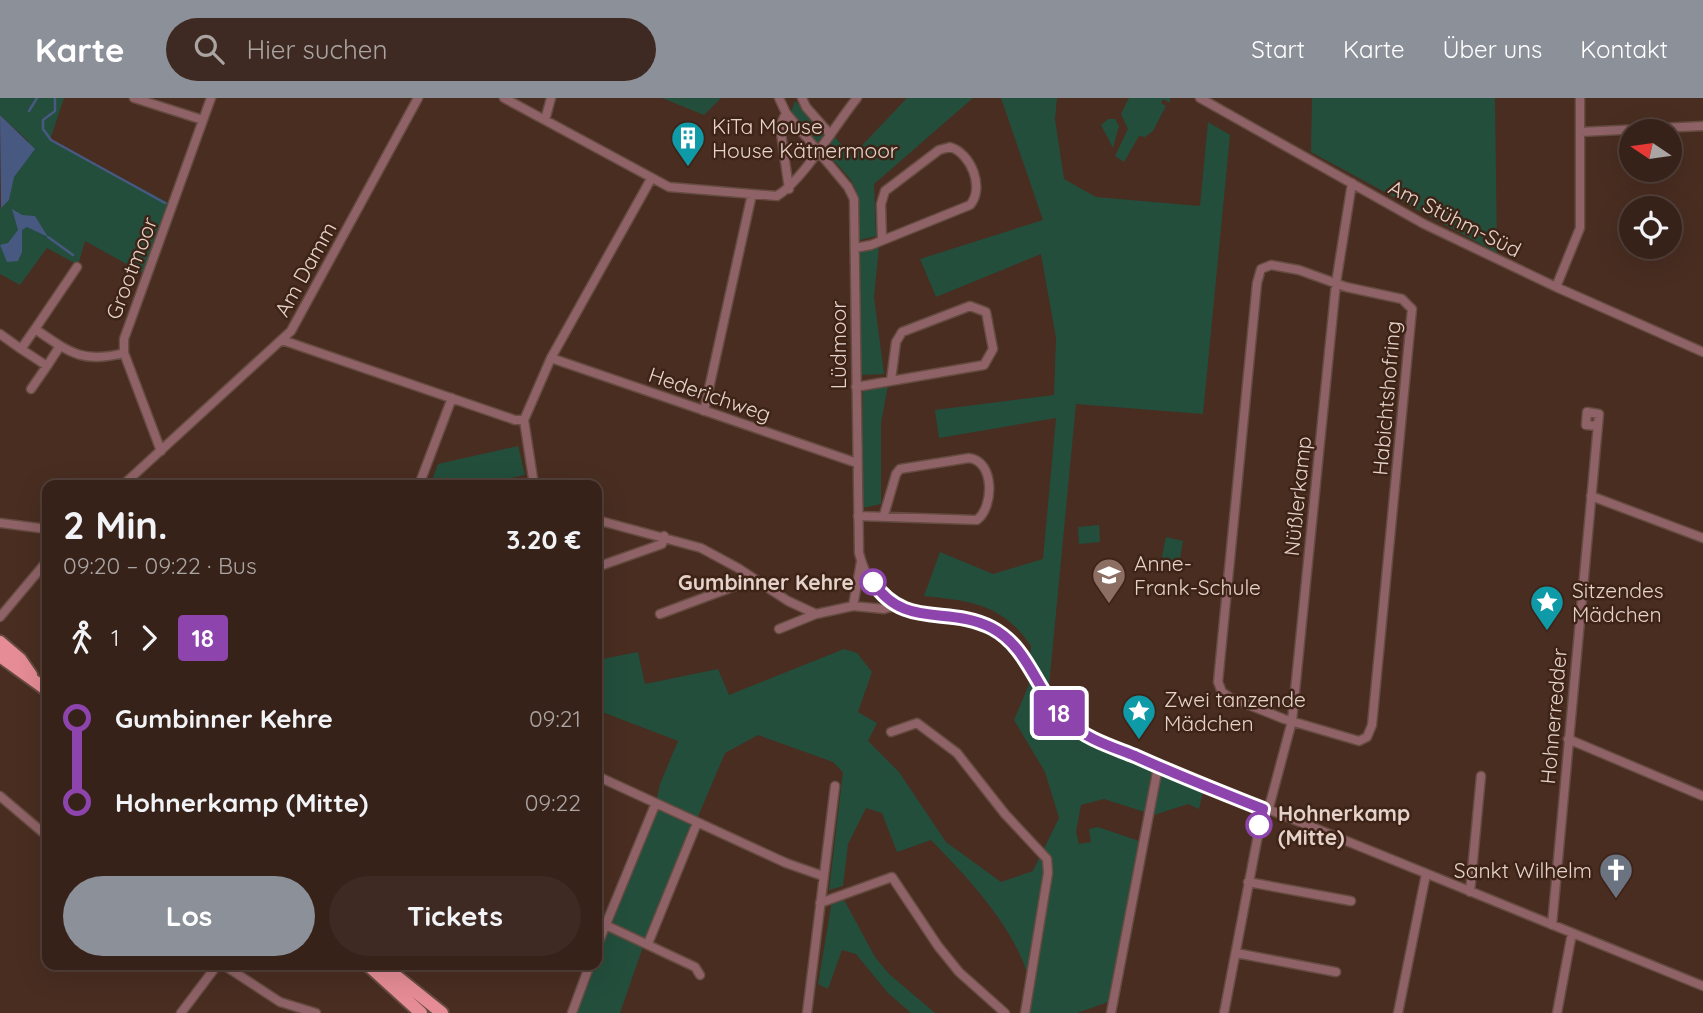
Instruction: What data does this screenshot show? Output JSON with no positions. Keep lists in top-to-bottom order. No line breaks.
{"streets":{"street":["Am Stühm-Süd","Grootmoor","Am Damm","Lüdmoor","Hederichweg","Habichtshofring","Nüßlerkamp","Hohnerredder"]},"crossings":[["Am Stühm-Süd","Nüßlerkamp"],["Grootmoor","Am Damm"],["Lüdmoor","Hederichweg"],["Habichtshofring","Nüßlerkamp"]],"places":{"building":["KiTa Mouse House Kätnermoor"],"other":["Gumbinner Kehre","Hohnerkamp (Mitte)"],"school or university":["Anne- Frank-Schule"],"place":["Sitzendes Mädchen","Zwei tanzende Mädchen"],"church":["Sankt Wilhelm"]},"lines":["bus line 18"],"north":"left","page":{"header":"Karte","search":"Hier suchen","nav":["Start","Karte","Über uns","Kontakt"],"on_map":"18","heading":["2 Min.","09:20 – 09:22 · Bus","3.20 €"],"legs":["1","18"],"list":[{"name":"Gumbinner Kehre","value":"09:21"},{"name":"Hohnerkamp (Mitte)","value":"09:22"}],"buttons":["Los","Tickets"]}}
